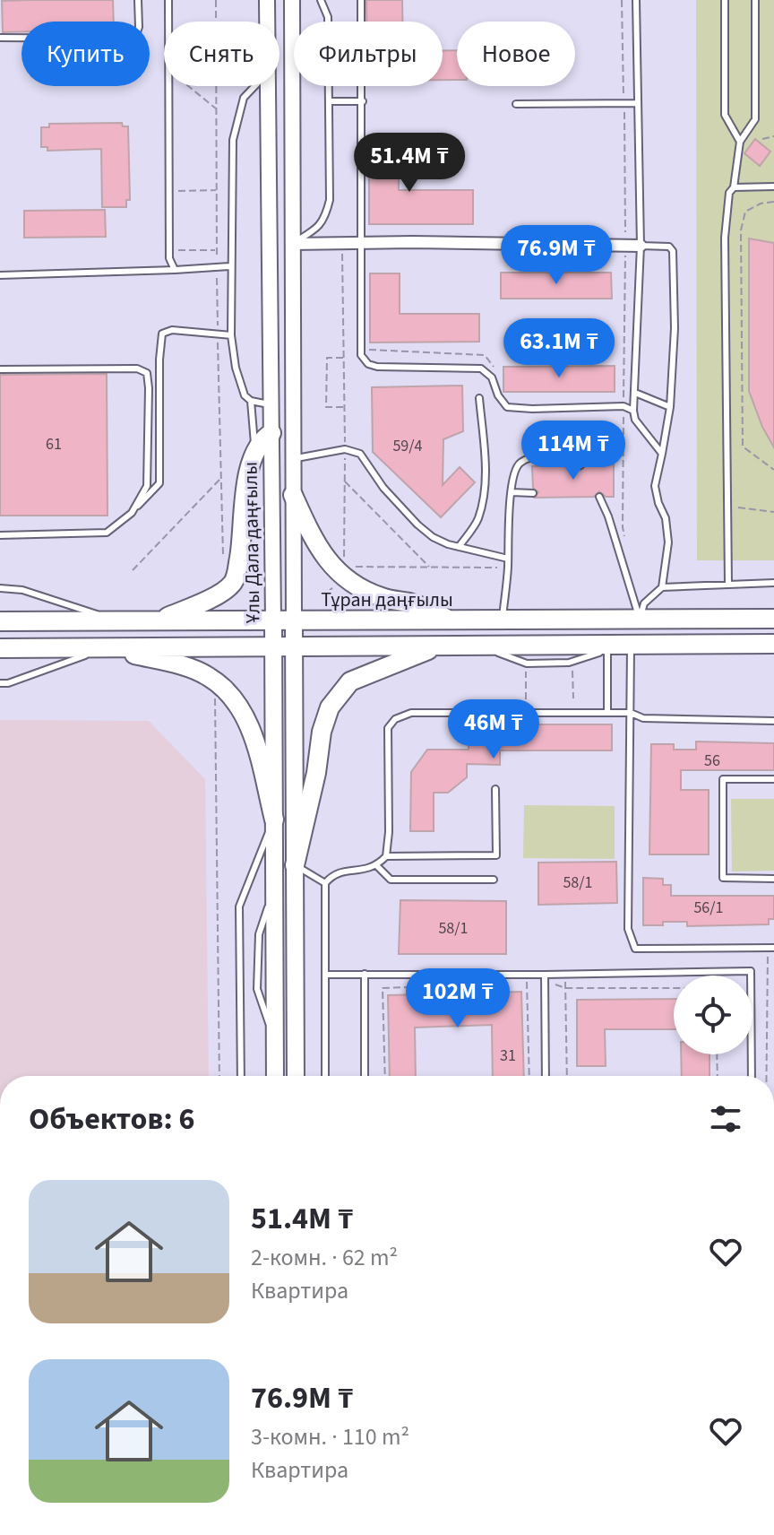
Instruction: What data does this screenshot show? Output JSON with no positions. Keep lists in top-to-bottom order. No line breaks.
{"streets":{"main road":["Ұлы Дала даңғылы","Тұран даңғылы"]},"crossings":[["Ұлы Дала даңғылы","Тұран даңғылы"]],"house_numbers":["61","59/4","56","58/1","56/1","58/1","31"],"page":{"chip":["Купить","Снять","Фильтры","Новое"],"price":["51.4M ₸","76.9M ₸","63.1M ₸","114M ₸","46M ₸","102M ₸"],"heading":"Объектов: 6","list":[{"name":"51.4M ₸","note":"2-комн. · 62 m² · Квартира"},{"name":"76.9M ₸","note":"3-комн. · 110 m² · Квартира"}]}}
